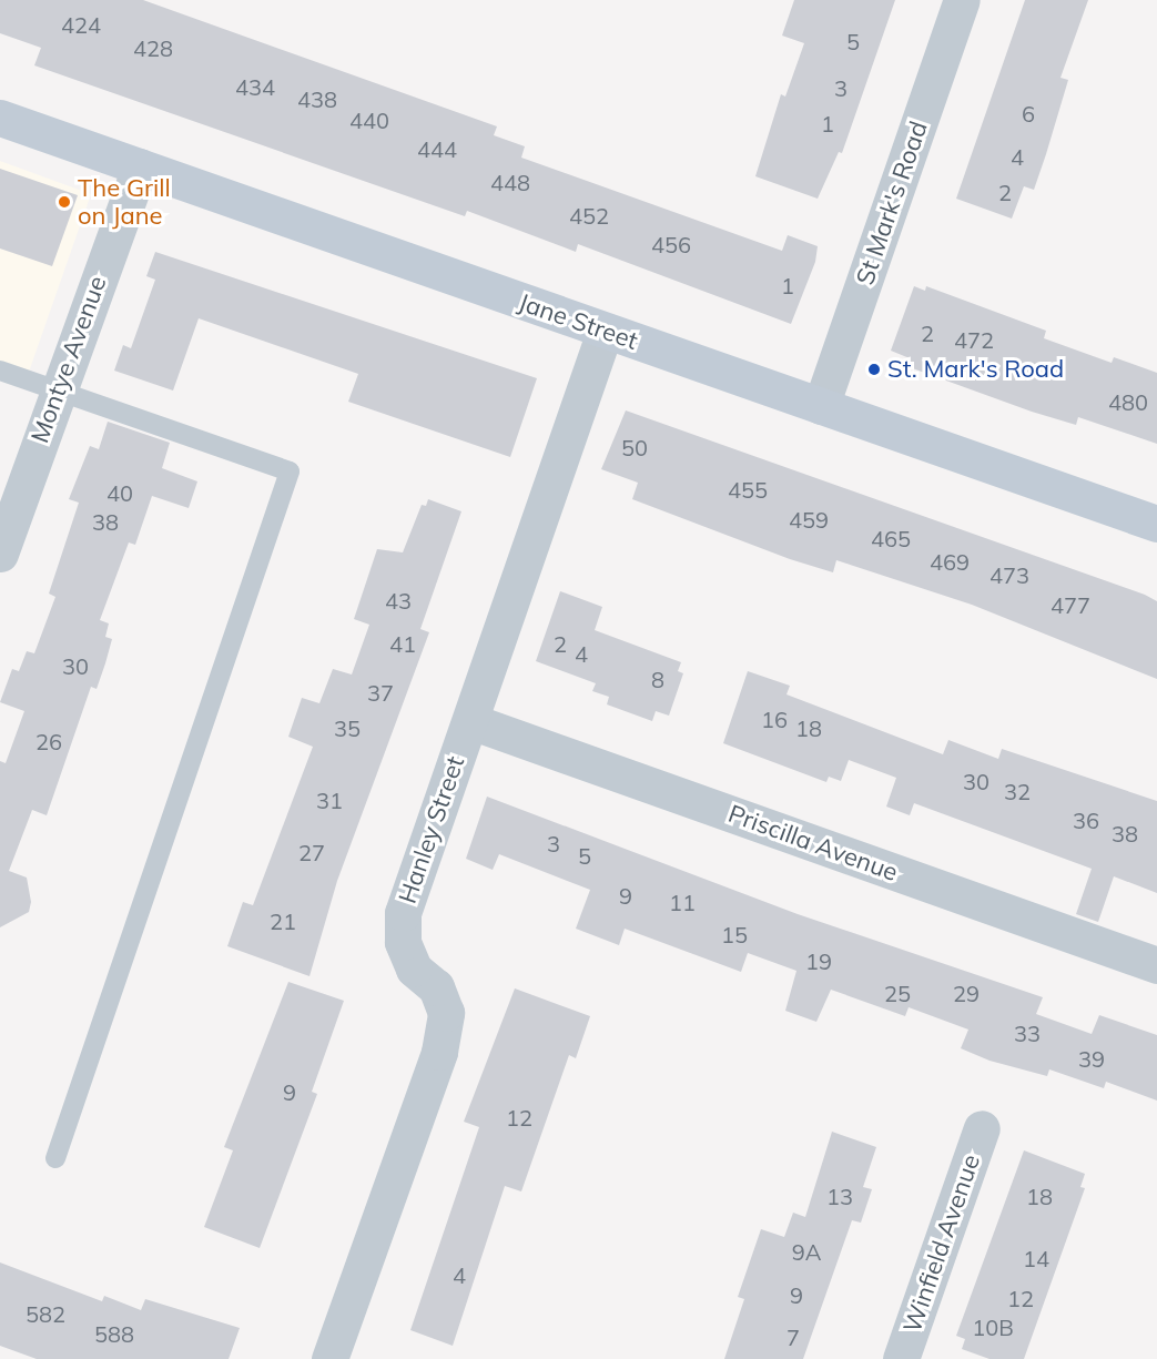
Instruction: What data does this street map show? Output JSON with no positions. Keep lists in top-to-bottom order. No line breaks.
{"streets":{"main road":["Jane Street"],"street":["St Mark's Road","Montye Avenue","Hanley Street","Priscilla Avenue","Winfield Avenue"]},"crossings":[["St Mark's Road","Jane Street"],["Jane Street","Montye Avenue"],["Jane Street","Hanley Street"],["Hanley Street","Priscilla Avenue"]],"places":["The Grill on Jane","St. Mark's Road"],"house_numbers":["424","5","428","434","3","438","6","440","1","444","4","448","2","452","456","1","2","472","480","50","455","40","459","38","465","469","473","43","477","41","2","4","30","8","37","16","35","18","26","30","32","31","36","38","3","27","5","9","11","21","15","19","25","29","33","39","9","12","13","18","9A","14","4","9","12","582","10B","588","7"]}
